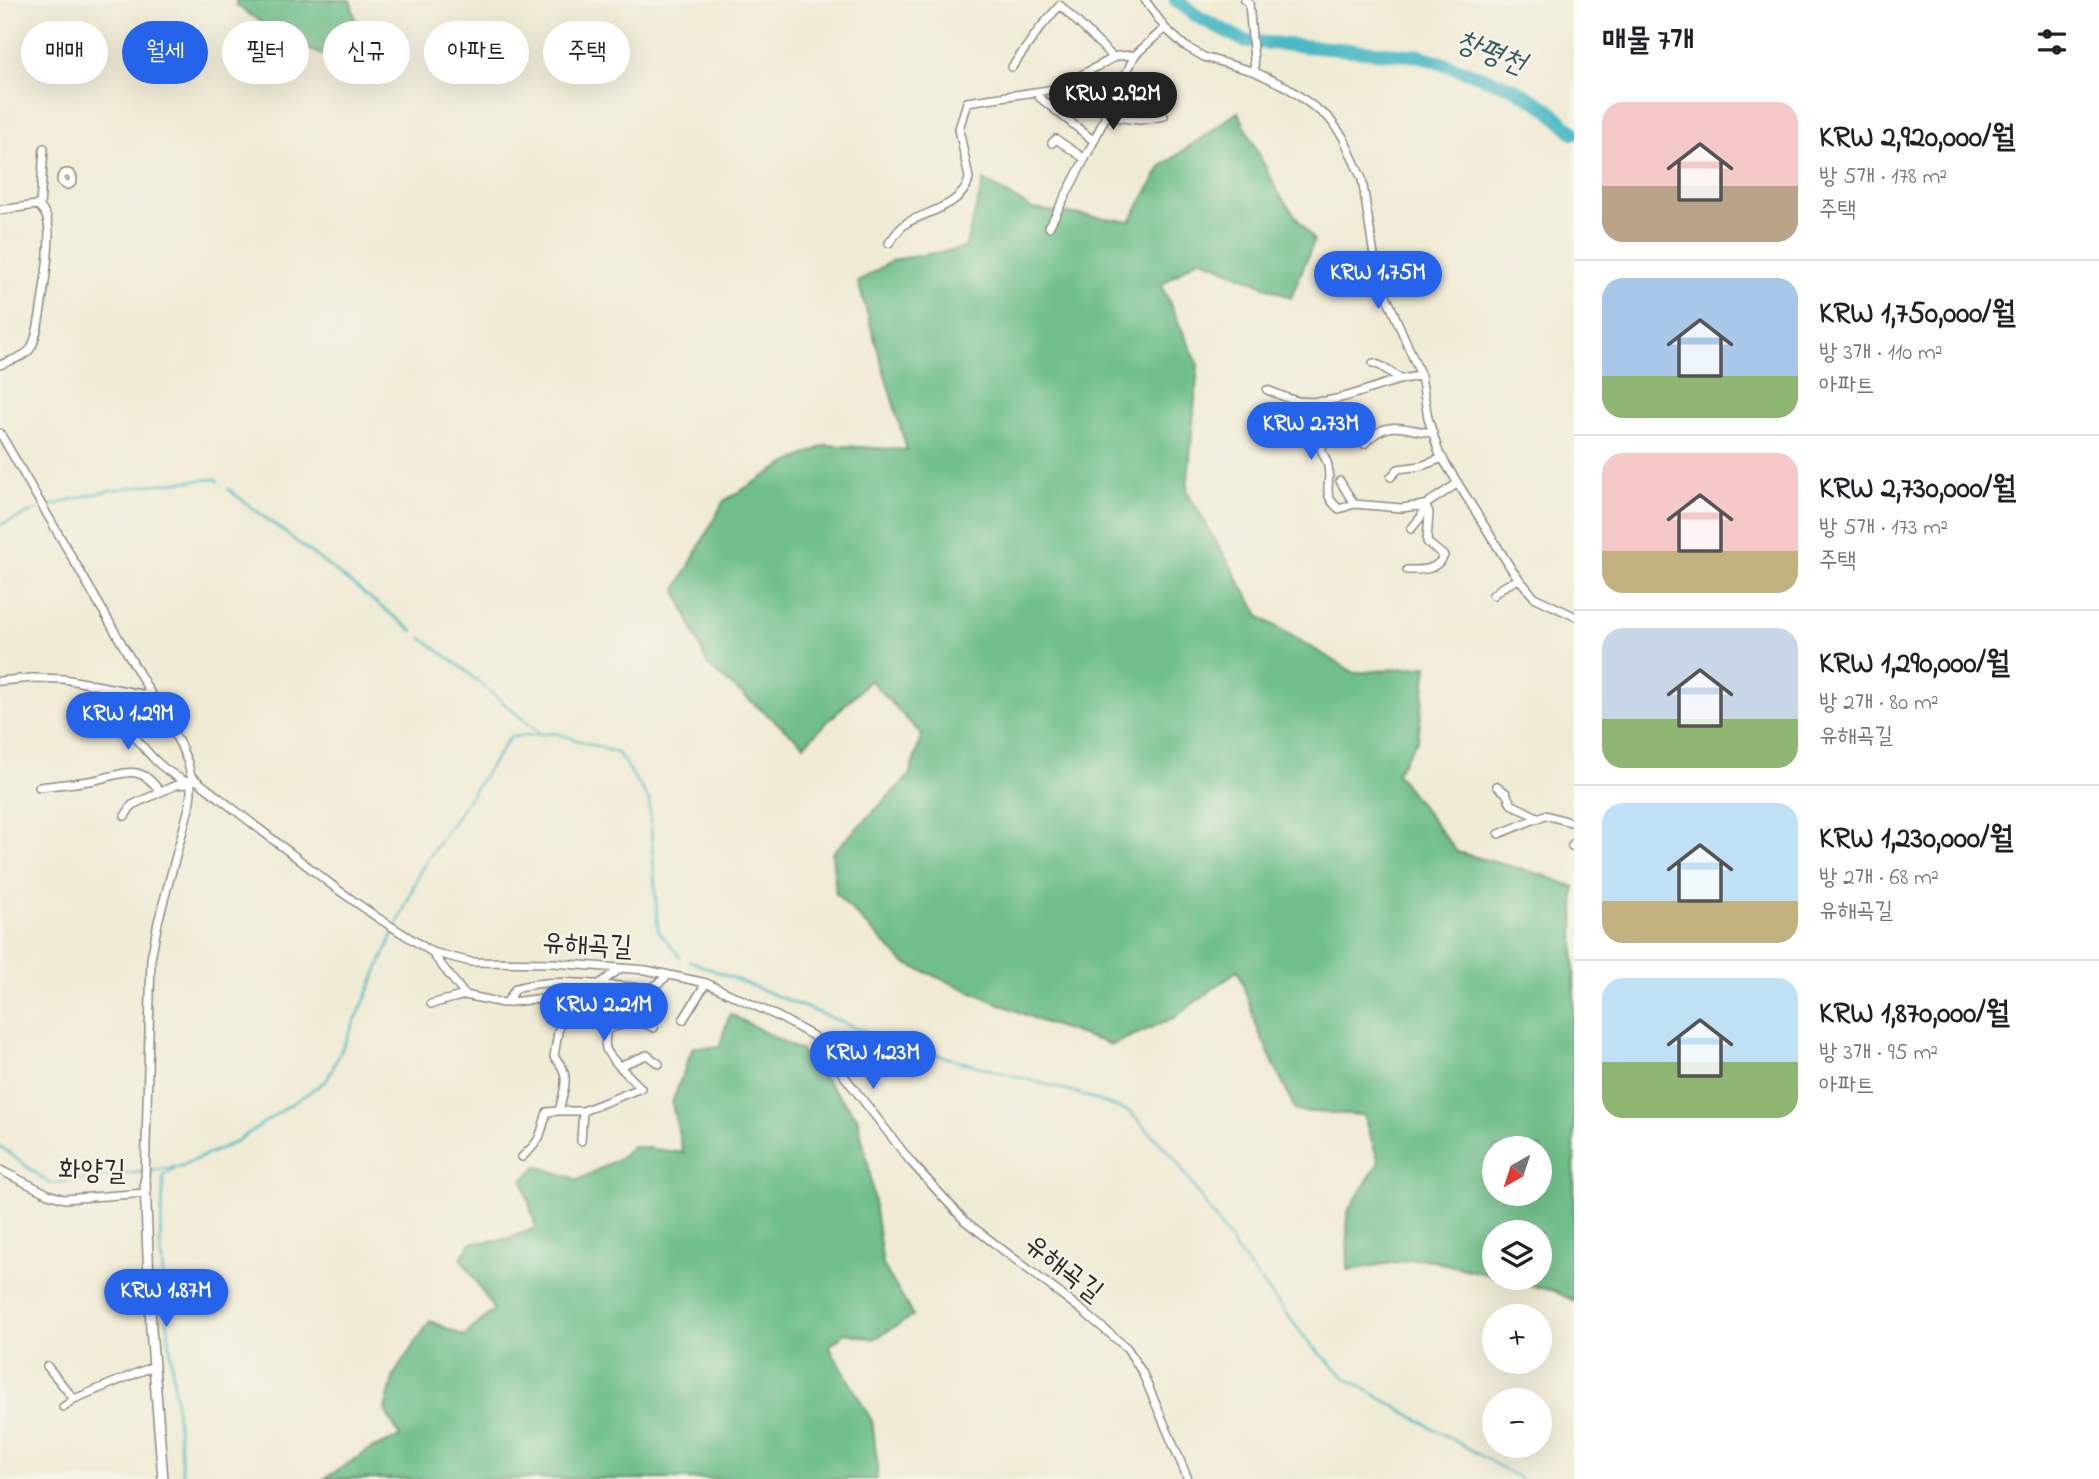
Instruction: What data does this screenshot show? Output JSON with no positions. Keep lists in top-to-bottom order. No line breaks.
{"streets":{"street":["유해곡길","화양길"]},"water":["창평천"],"north":"bottom left","page":{"heading":"매물 7개","chip":["매매","월세","필터","신규","아파트","주택"],"price":["KRW 2.92M","KRW 1.75M","KRW 2.73M","KRW 1.29M","KRW 2.21M","KRW 1.23M","KRW 1.87M"],"list":[{"name":"KRW 2,920,000/월","note":"방 5개 · 178 m² · 주택"},{"name":"KRW 1,750,000/월","note":"방 3개 · 110 m² · 아파트"},{"name":"KRW 2,730,000/월","note":"방 5개 · 173 m² · 주택"},{"name":"KRW 1,290,000/월","note":"방 2개 · 80 m² · 유해곡길"},{"name":"KRW 1,230,000/월","note":"방 2개 · 68 m² · 유해곡길"},{"name":"KRW 1,870,000/월","note":"방 3개 · 95 m² · 아파트"}],"map_buttons":["+","−"]}}
